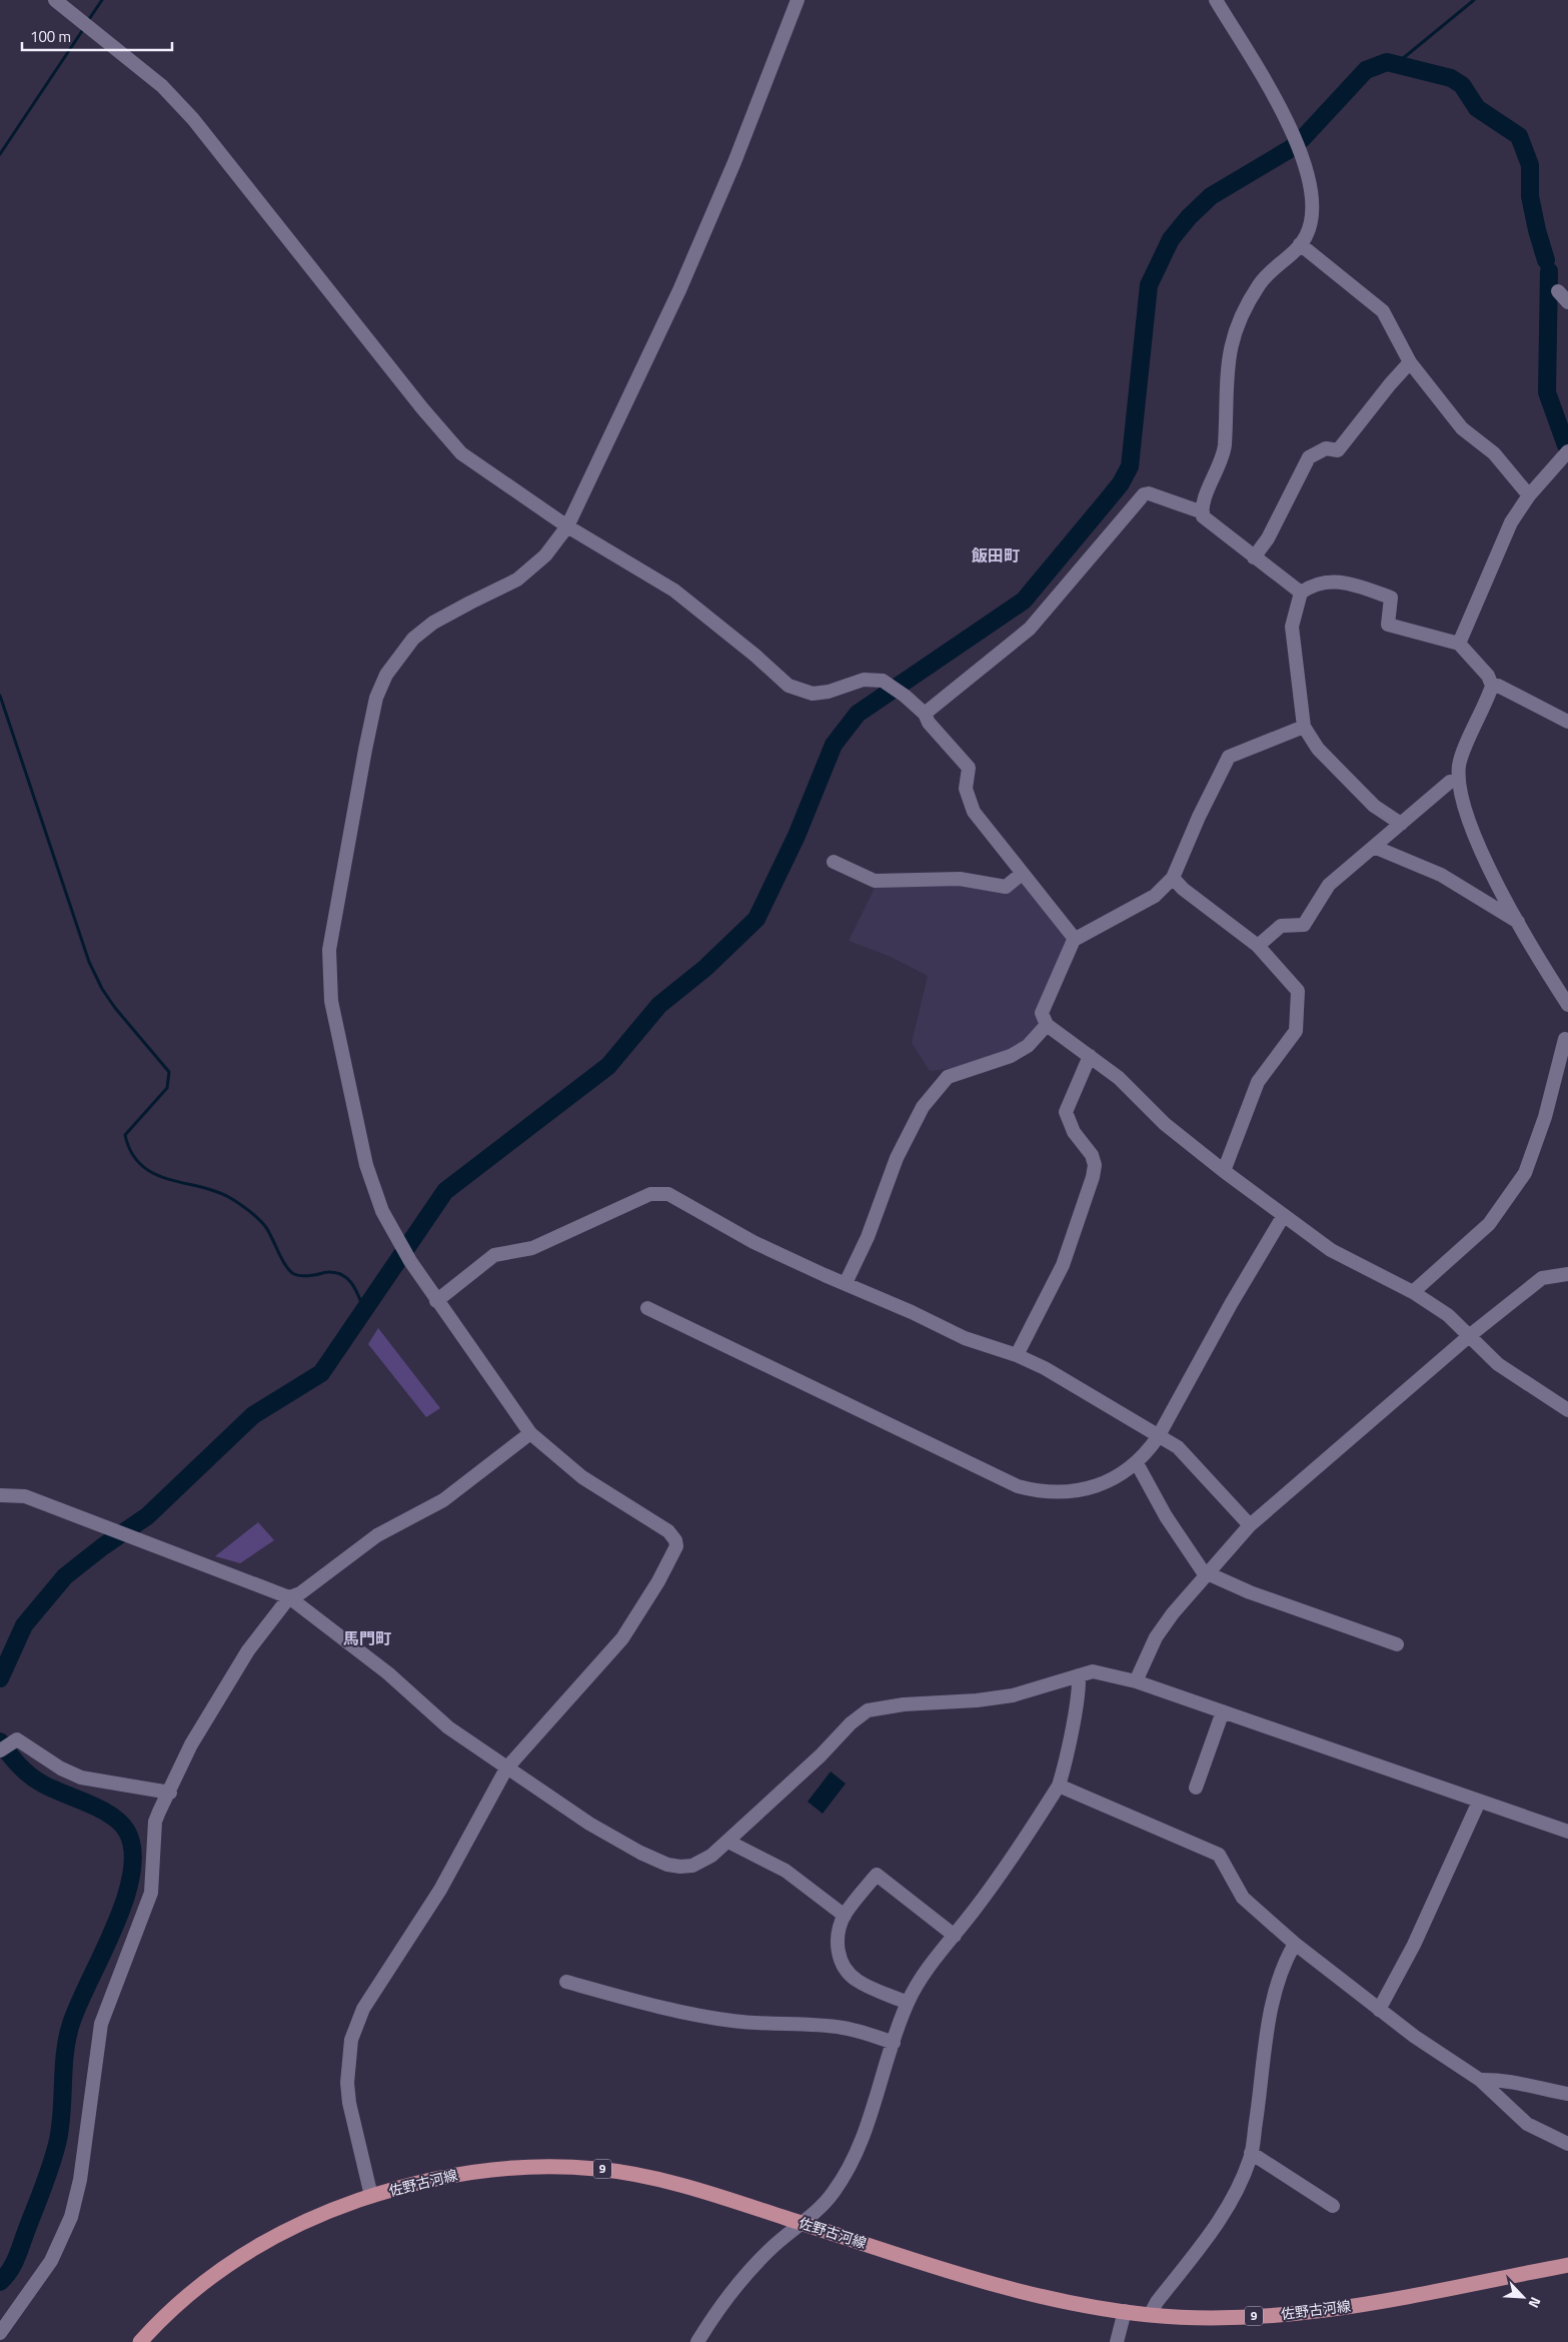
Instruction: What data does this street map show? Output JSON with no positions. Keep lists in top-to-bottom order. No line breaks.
{"streets":{"main road":["9","佐野古河線"]},"districts":["飯田町","馬門町"],"scale_bar":"100 m","north":"bottom right"}
